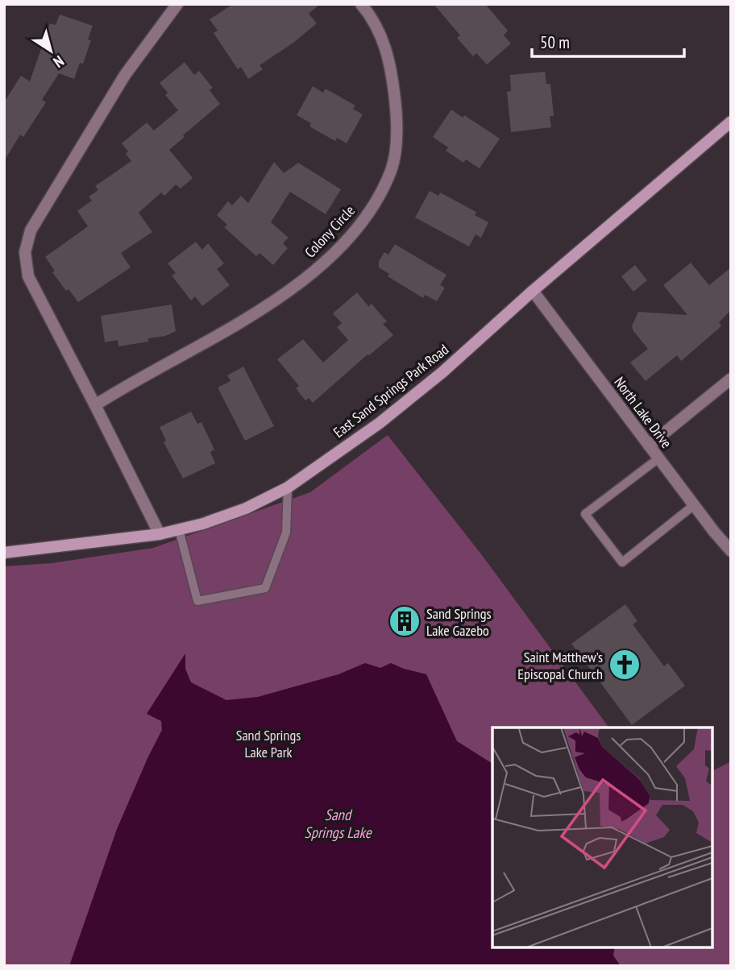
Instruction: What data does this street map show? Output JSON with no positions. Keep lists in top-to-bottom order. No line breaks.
{"streets":{"street":["Colony Circle","East Sand Springs Park Road","North Lake Drive"]},"crossings":[["East Sand Springs Park Road","North Lake Drive"]],"water":["Sand Springs Lake"],"parks":["Sand Springs Lake Park"],"places":{"building":["Sand Springs Lake Gazebo"],"church":["Saint Matthew's Episcopal Church"]},"scale_bar":"50 m","north":"bottom right"}
